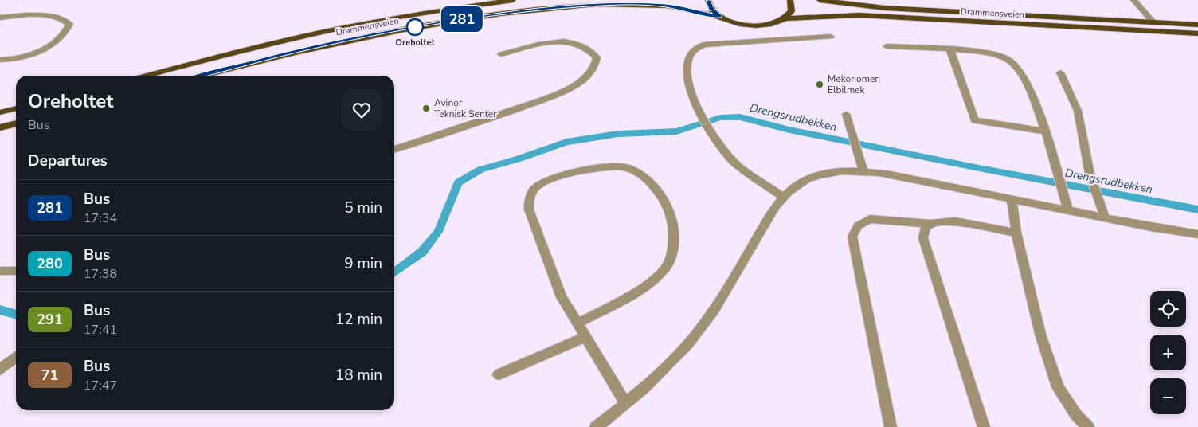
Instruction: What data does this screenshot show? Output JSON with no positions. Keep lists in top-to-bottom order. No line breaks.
{"streets":{"main road":["Drammensveien"]},"water":["Drengsrudbekken"],"places":["Oreholtet","Mekonomen Elbilmek","Avinor Teknisk Senter"],"lines":["bus line 281"],"page":{"on_map":"281","heading":[["Oreholtet","Bus"],"Departures"],"list":[{"mark":"281","name":"Bus","note":"17:34","value":"5 min"},{"mark":"280","name":"Bus","note":"17:38","value":"9 min"},{"mark":"291","name":"Bus","note":"17:41","value":"12 min"},{"mark":"71","name":"Bus","note":"17:47","value":"18 min"}],"map_buttons":["+","−"]}}
